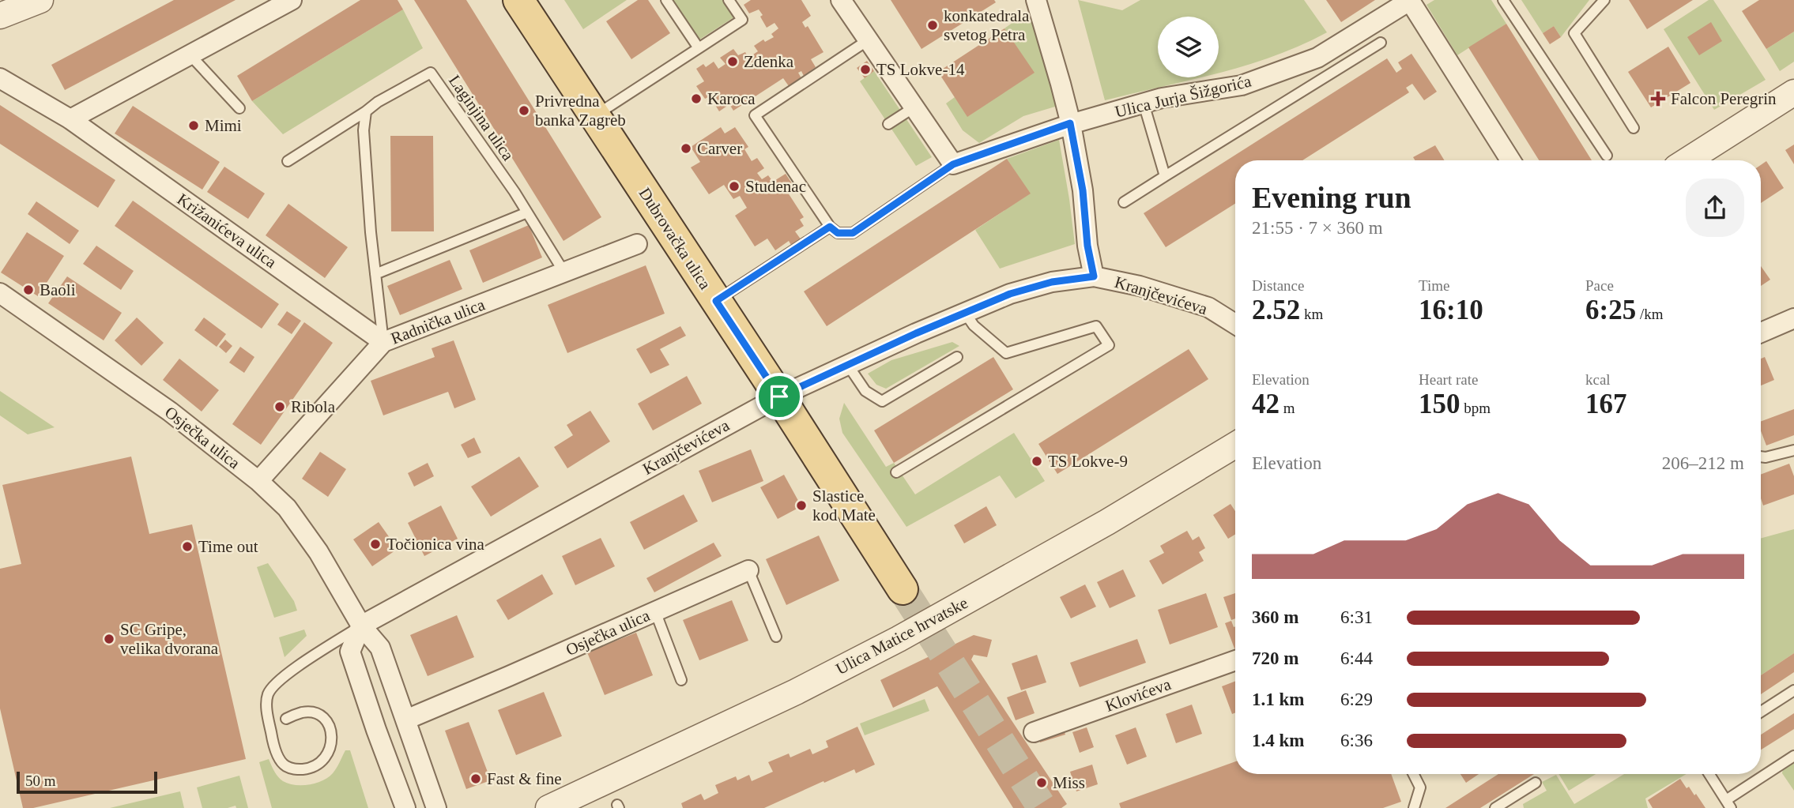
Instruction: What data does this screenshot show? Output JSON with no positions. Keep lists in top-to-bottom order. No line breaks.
{"streets":{"main road":["Dubrovačka ulica"],"street":["Ulica Jurja Šižgorića","Križanićeva ulica","Kranjčevićeva","Radnička ulica","Osječka ulica","Ulica Matice hrvatske","Klovićeva"],"lane":["Laginjina ulica"]},"crossings":[["Laginjina ulica","Radnička ulica"],["Križanićeva ulica","Radnička ulica"],["Dubrovačka ulica","Kranjčevićeva"],["Kranjčevićeva","Osječka ulica"],["Radnička ulica","Osječka ulica"]],"places":{"other":["konkatedrala svetog Petra","Zdenka","TS Lokve-14","Karoca","Privredna banka Zagreb","Mimi","Carver","Studenac","Baoli","Ribola","TS Lokve-9","Slastice kod Mate","Točionica vina","Time out","SC Gripe, velika dvorana","Fast & fine","Miss"],"health":["Falcon Peregrin"]},"scale_bar":"50 m","page":{"heading":["Evening run","21:55 · 7 × 360 m"],"stats":[["Distance","2.52 km"],["Time","16:10"],["Pace","6:25 /km"],["Elevation","42 m"],["Heart rate","150 bpm"],["kcal","167"]],"chart":["Elevation","206–212 m"],"list":[{"name":"360 m","note":"6:31"},{"name":"720 m","note":"6:44"},{"name":"1.1 km","note":"6:29"},{"name":"1.4 km","note":"6:36"}],"scale":"50 m"}}
